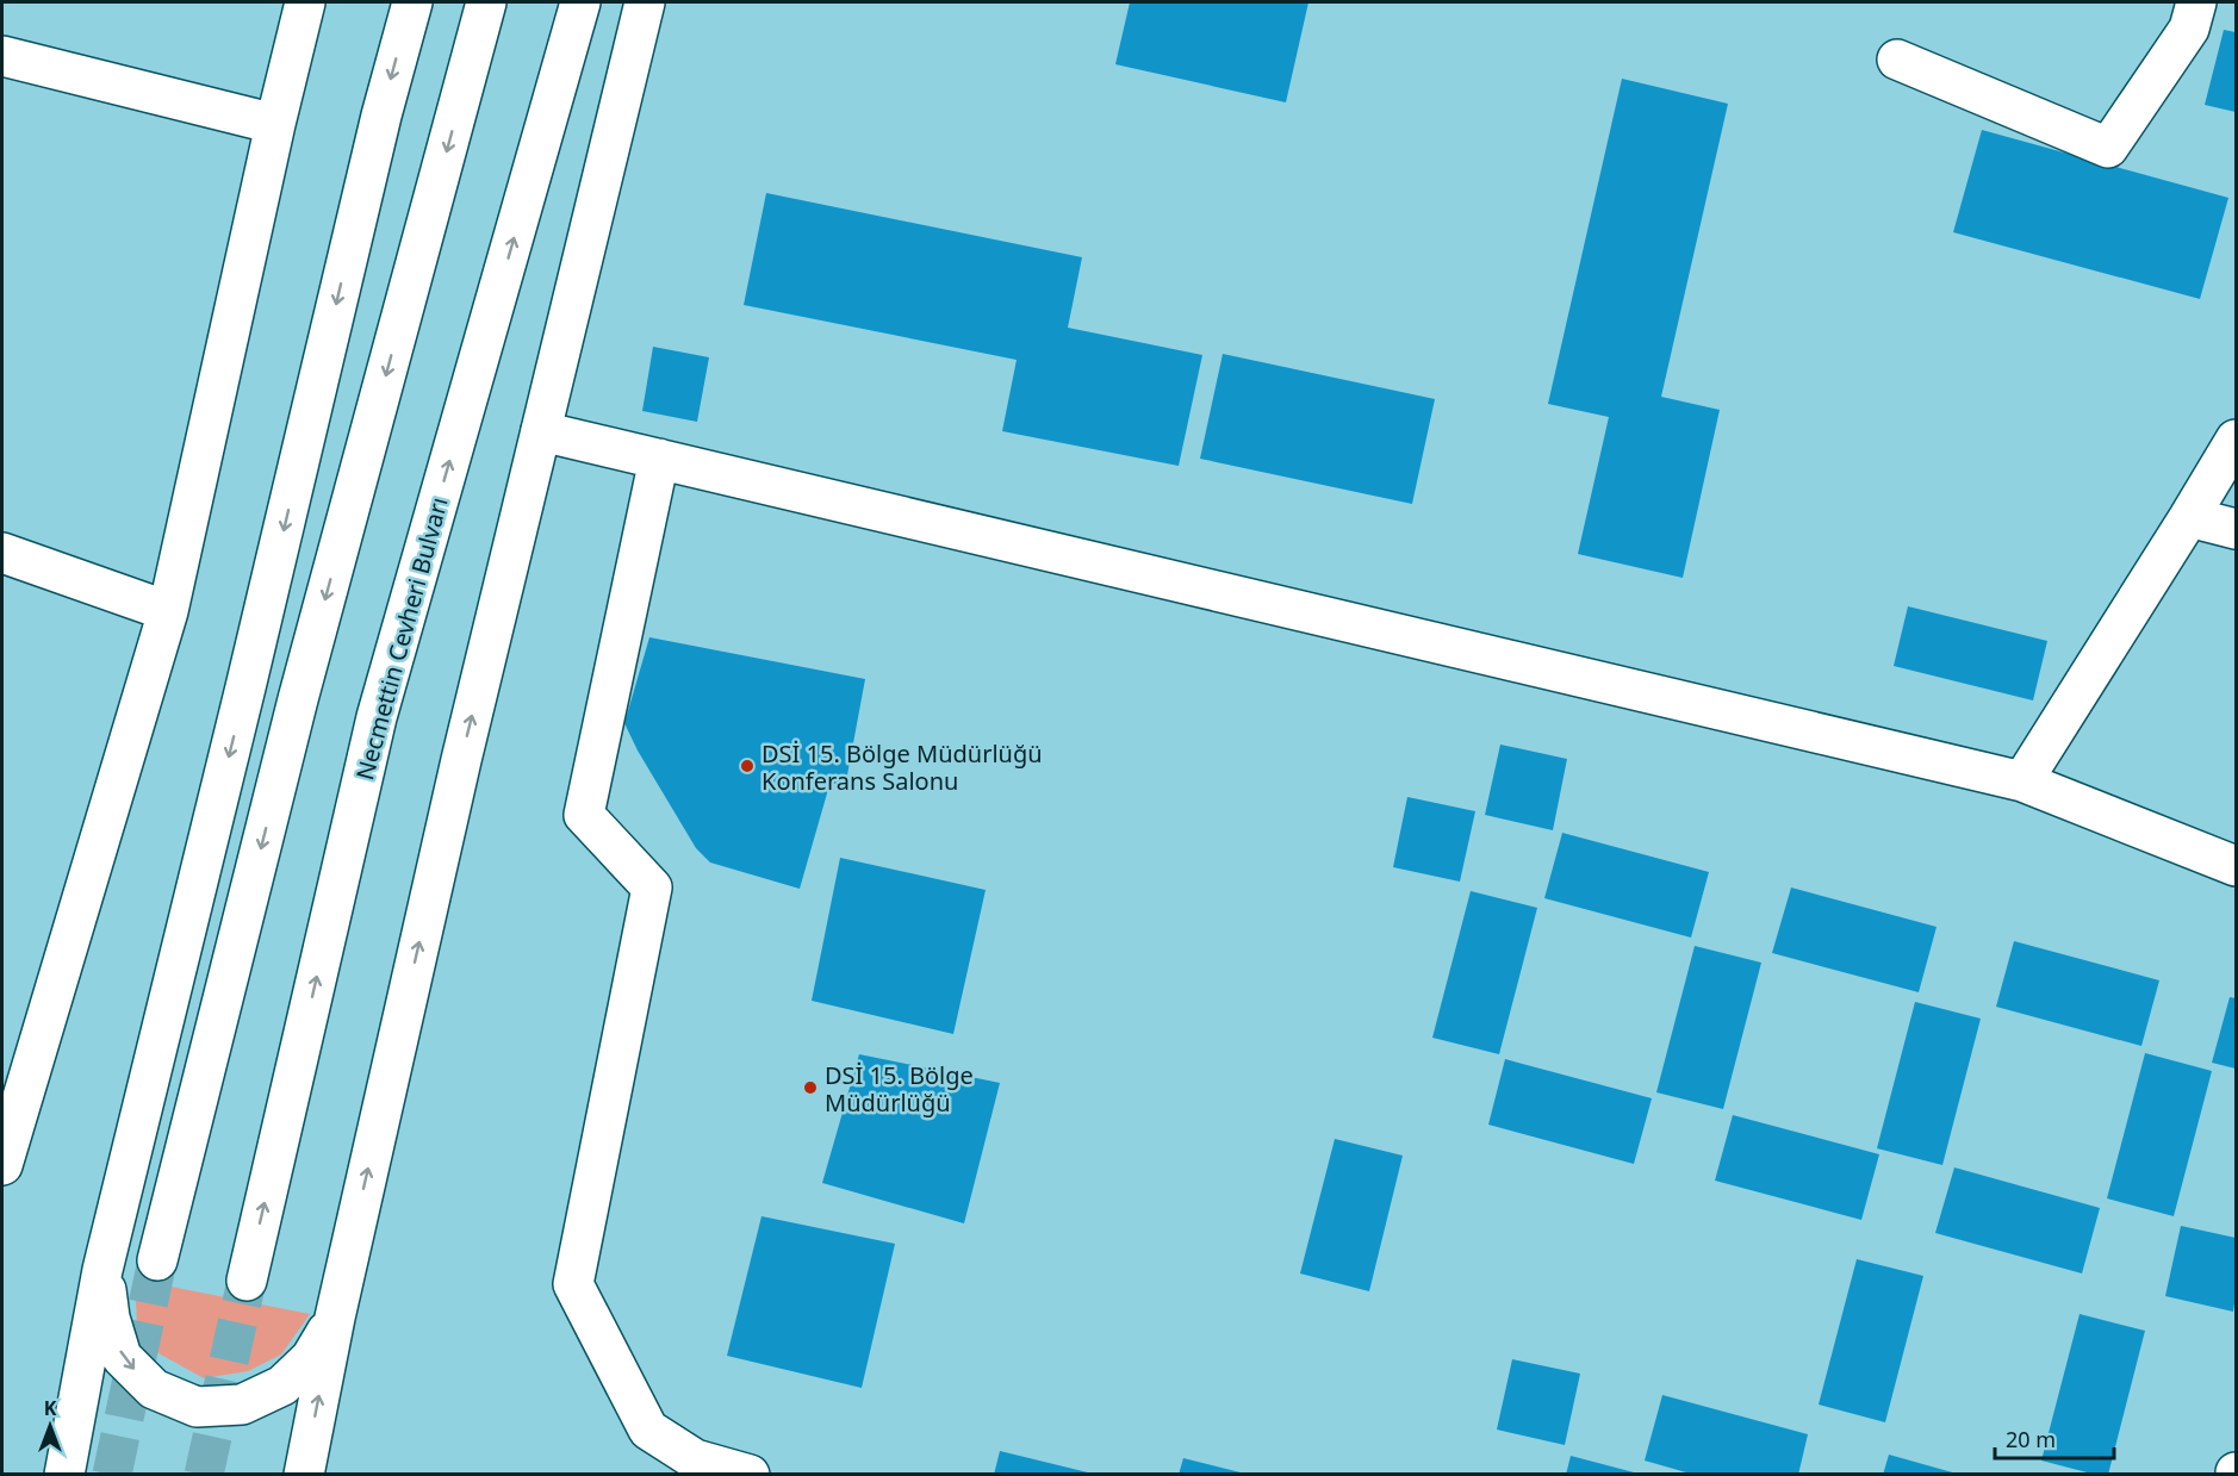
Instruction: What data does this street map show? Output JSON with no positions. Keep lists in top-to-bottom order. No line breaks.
{"streets":{"main road":["Necmettin Cevheri Bulvarı"]},"places":["DSİ 15. Bölge Müdürlüğü Konferans Salonu","DSİ 15. Bölge Müdürlüğü"],"scale_bar":"20 m","north":"top"}
